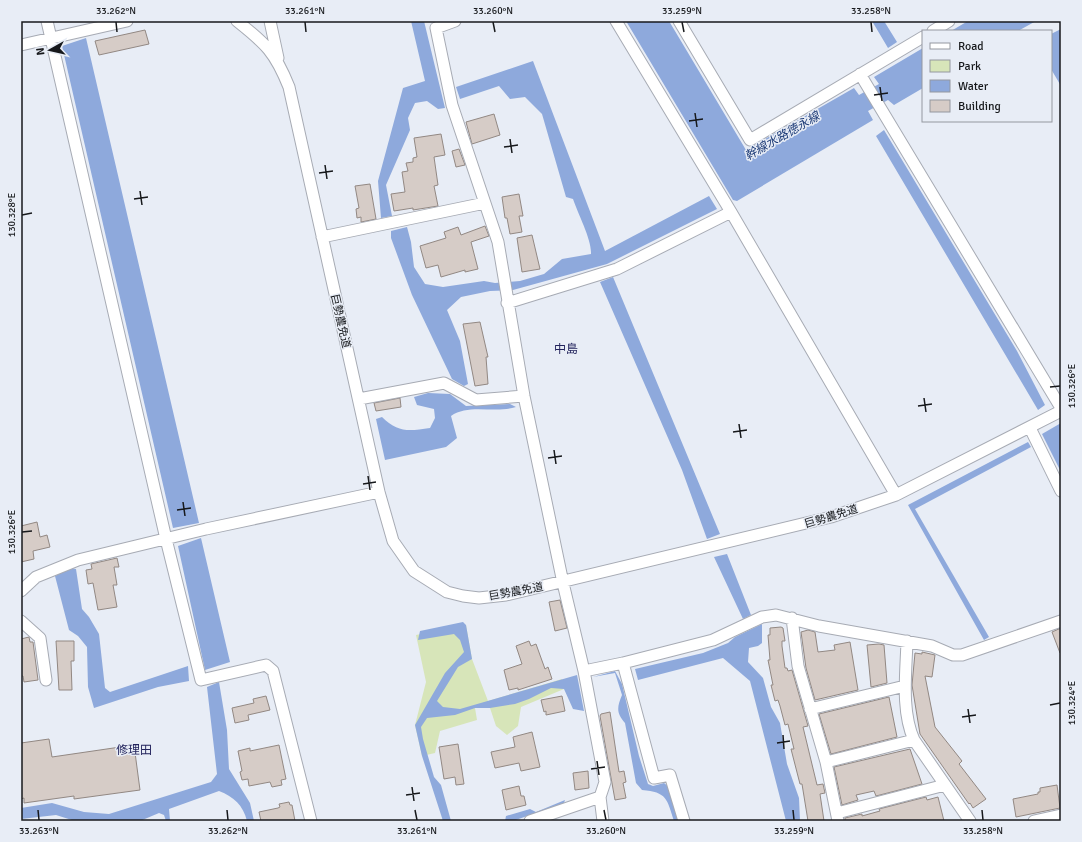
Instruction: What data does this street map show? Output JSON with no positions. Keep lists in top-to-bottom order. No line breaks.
{"streets":{"street":["巨勢農免道"]},"districts":["中島","修理田"],"water":["幹線水路徳永線"],"legend":["Road","Park","Water","Building"],"north":"left","coordinates":["33.262°N","33.261°N","33.260°N","33.259°N","33.258°N","130.328°E","130.326°E","130.324°E","33.263°N"]}
